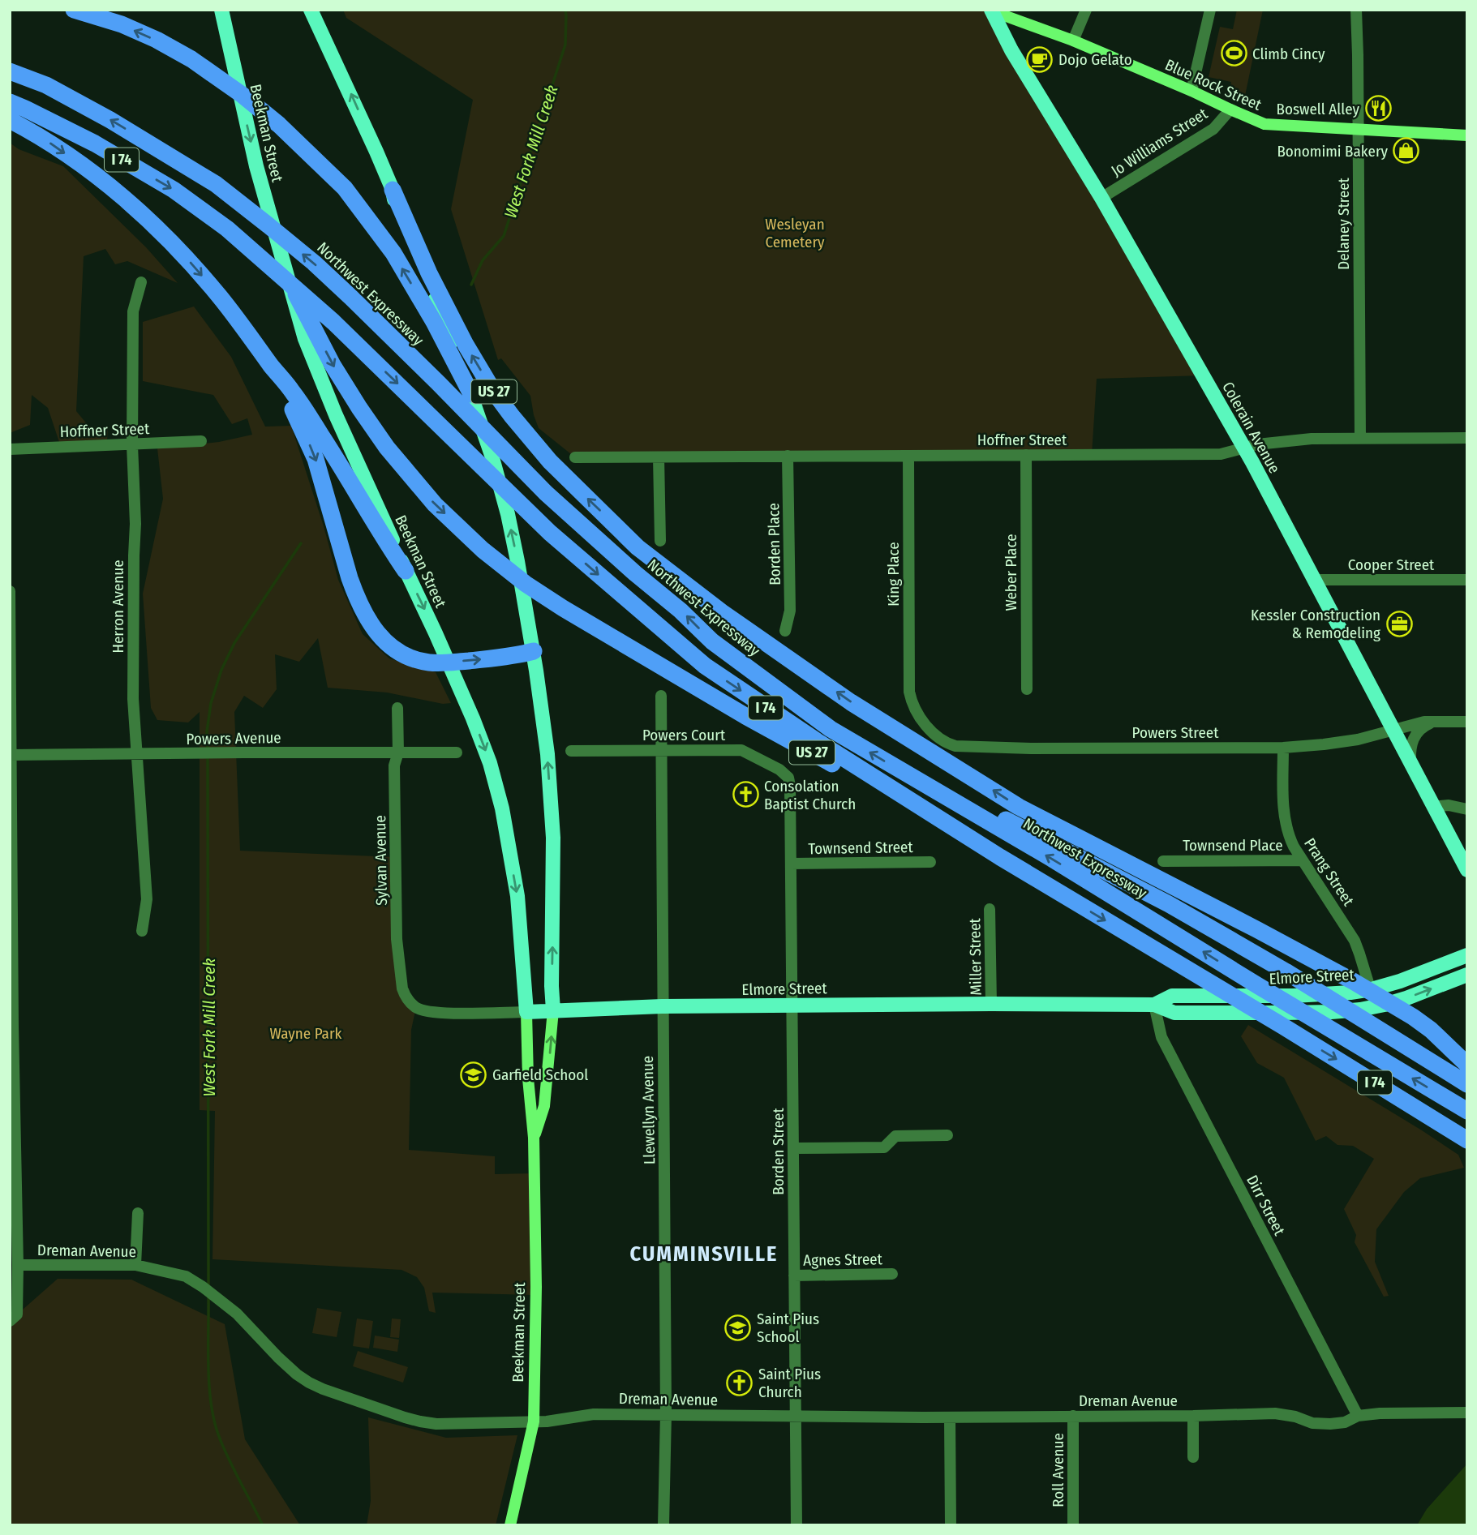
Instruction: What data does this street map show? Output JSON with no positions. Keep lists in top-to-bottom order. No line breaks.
{"streets":{"highway":["I 74","Northwest Expressway","US 27"],"main road":["Blue Rock Street","Beekman Street","Colerain Avenue","Elmore Street"],"street":["Jo Williams Street","Delaney Street","Hoffner Street","Borden Place","Cooper Street","Weber Place","King Place","Herron Avenue","Powers Street","Powers Court","Powers Avenue","Townsend Place","Townsend Street","Sylvan Avenue","Prang Street","Miller Street","Llewellyn Avenue","Borden Street","Dirr Street","Dreman Avenue","Agnes Street","Roll Avenue"]},"crossings":[["Blue Rock Street","Jo Williams Street"],["Blue Rock Street","Delaney Street"],["Blue Rock Street","Colerain Avenue"],["Beekman Street","US 27"],["Beekman Street","Elmore Street"],["Beekman Street","Dreman Avenue"],["Jo Williams Street","Colerain Avenue"],["I 74","US 27"],["Delaney Street","Hoffner Street"],["Colerain Avenue","Hoffner Street"],["Colerain Avenue","Cooper Street"],["Colerain Avenue","Powers Street"],["Hoffner Street","Borden Place"],["Hoffner Street","Weber Place"],["Hoffner Street","King Place"],["Hoffner Street","Herron Avenue"],["King Place","Powers Street"],["Herron Avenue","Powers Avenue"],["Powers Street","Prang Street"],["Powers Court","Llewellyn Avenue"],["Powers Court","Borden Street"],["Powers Avenue","Sylvan Avenue"],["Townsend Place","Prang Street"],["Townsend Street","Borden Street"],["Sylvan Avenue","Elmore Street"],["Prang Street","Elmore Street"],["Miller Street","Elmore Street"],["Elmore Street","Llewellyn Avenue"],["Elmore Street","Borden Street"],["Elmore Street","Dirr Street"],["Llewellyn Avenue","Dreman Avenue"],["Borden Street","Dreman Avenue"],["Borden Street","Agnes Street"],["Dirr Street","Dreman Avenue"],["Dreman Avenue","Roll Avenue"]],"districts":["CUMMINSVILLE"],"water":["West Fork Mill Creek"],"parks":["Wesleyan Cemetery","Wayne Park"],"places":{"sports":["Climb Cincy"],"cafe":["Dojo Gelato"],"restaurant":["Boswell Alley"],"shop":["Bonomimi Bakery"],"office":["Kessler Construction & Remodeling"],"church":["Consolation Baptist Church","Saint Pius Church"],"school or university":["Garfield School","Saint Pius School"]}}
